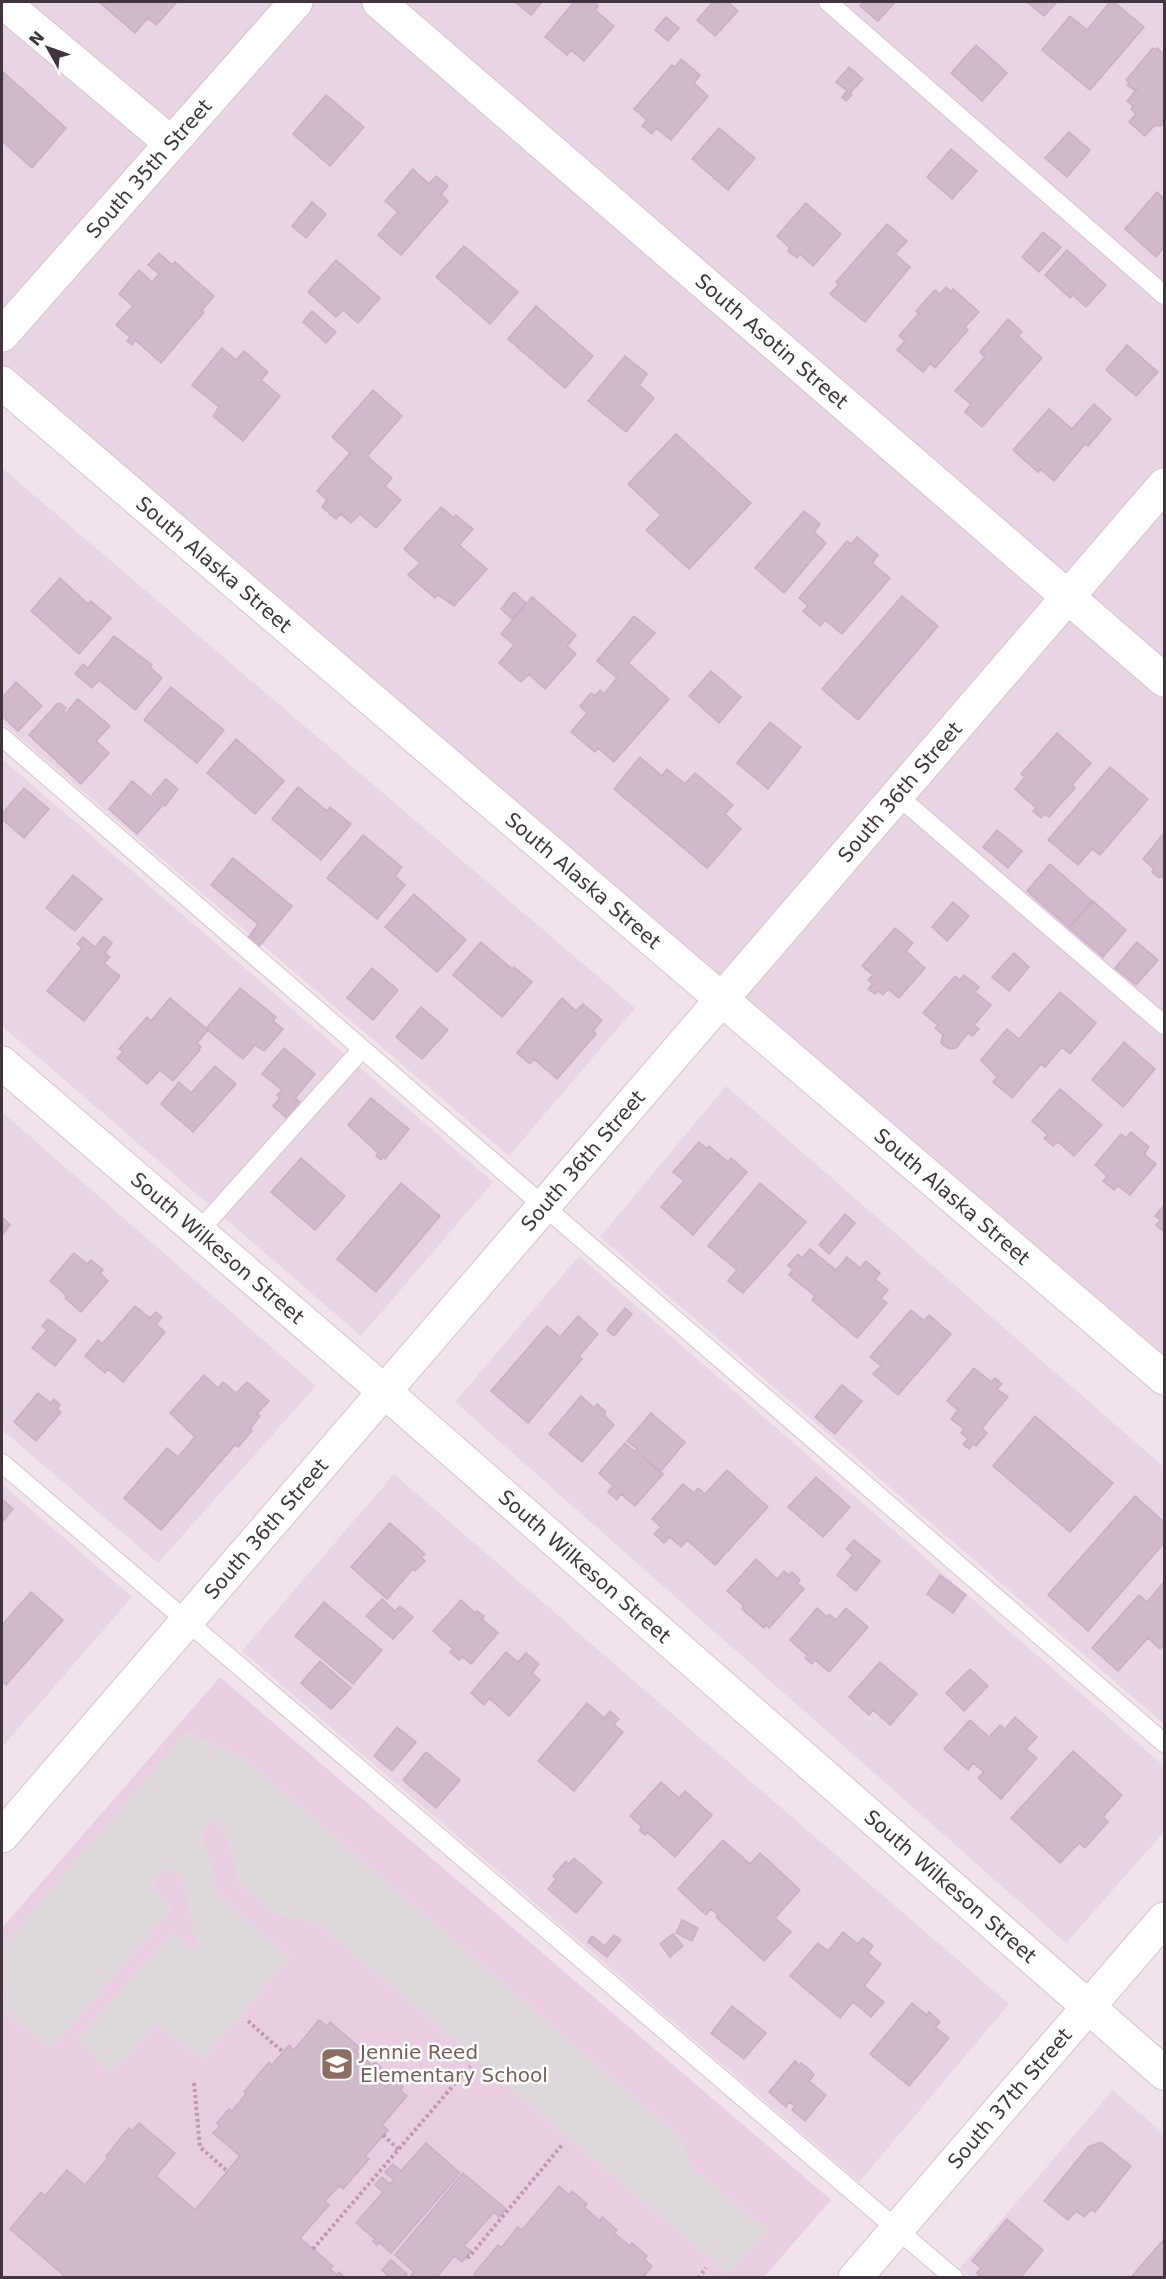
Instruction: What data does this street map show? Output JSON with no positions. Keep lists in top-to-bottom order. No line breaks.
{"streets":{"street":["South 35th Street","South Asotin Street","South Alaska Street","South 36th Street","South Wilkeson Street","South 37th Street"]},"crossings":[["South Asotin Street","South 36th Street"],["South Alaska Street","South 36th Street"],["South 36th Street","South Wilkeson Street"],["South Wilkeson Street","South 37th Street"]],"places":{"school or university":["Jennie Reed Elementary School"]},"north":"top left"}
